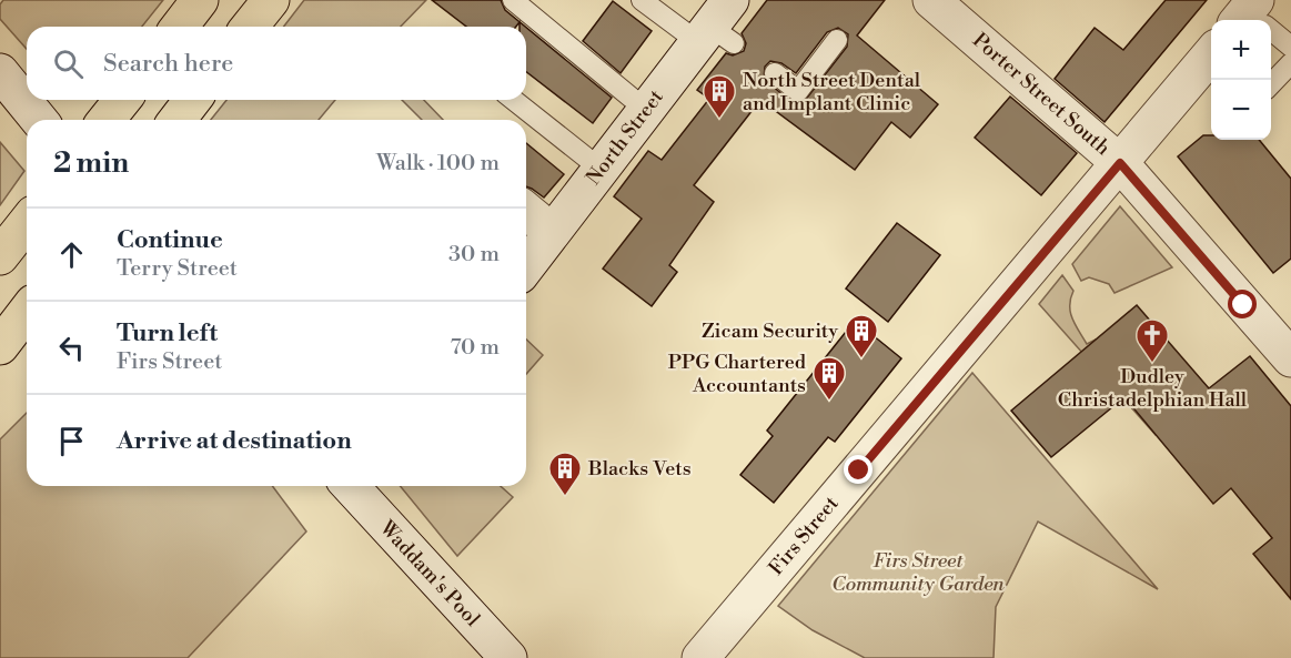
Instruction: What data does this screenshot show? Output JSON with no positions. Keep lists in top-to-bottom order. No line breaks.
{"streets":{"street":["Porter Street South","North Street","Firs Street","Waddam's Pool"]},"crossings":[["Porter Street South","Firs Street"]],"parks":["Firs Street Community Garden"],"places":{"building":["North Street Dental and Implant Clinic","Zicam Security","PPG Chartered Accountants","Blacks Vets"],"church":["Dudley Christadelphian Hall"]},"page":{"map_buttons":["+","−"],"search":"Search here","heading":["2 min","Walk · 100 m"],"list":[["Continue","Terry Street","30 m"],["Turn left","Firs Street","70 m"],"Arrive at destination"]}}
